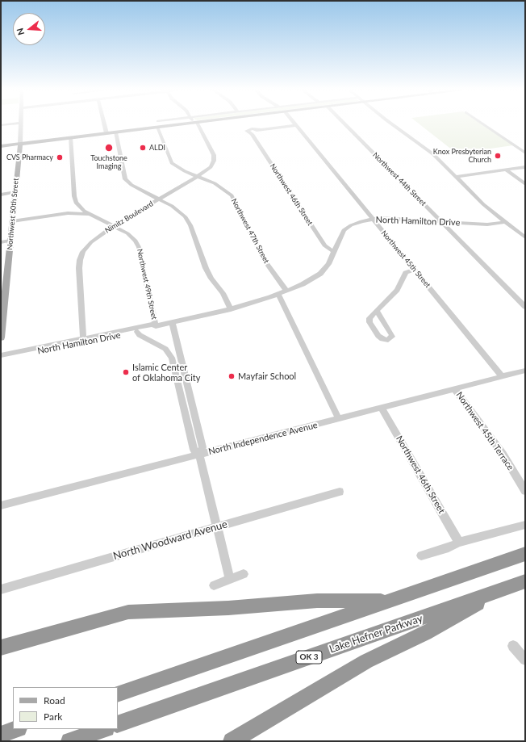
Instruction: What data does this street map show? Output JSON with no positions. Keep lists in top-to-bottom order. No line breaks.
{"streets":{"highway":["Lake Hefner Parkway","OK 3"],"main road":["Northwest 50th Street"],"street":["Northwest 44th Street","Northwest 46th Street","Nimitz Boulevard","North Hamilton Drive","Northwest 47th Street","Northwest 45th Street","Northwest 49th Street","Northwest 45th Terrace","North Independence Avenue","North Woodward Avenue"]},"crossings":[["Northwest 44th Street","North Hamilton Drive"],["Northwest 46th Street","North Hamilton Drive"],["Northwest 46th Street","North Independence Avenue"],["Nimitz Boulevard","North Hamilton Drive"],["Nimitz Boulevard","Northwest 47th Street"],["Nimitz Boulevard","Northwest 49th Street"],["North Hamilton Drive","Northwest 47th Street"],["North Hamilton Drive","Northwest 45th Street"],["North Hamilton Drive","Northwest 49th Street"],["Northwest 45th Street","North Independence Avenue"],["Northwest 45th Terrace","North Independence Avenue"]],"places":["Touchstone Imaging","ALDI","Knox Presbyterian Church","CVS Pharmacy","Islamic Center of Oklahoma City","Mayfair School"],"legend":["Road","Park"],"north":"left"}
